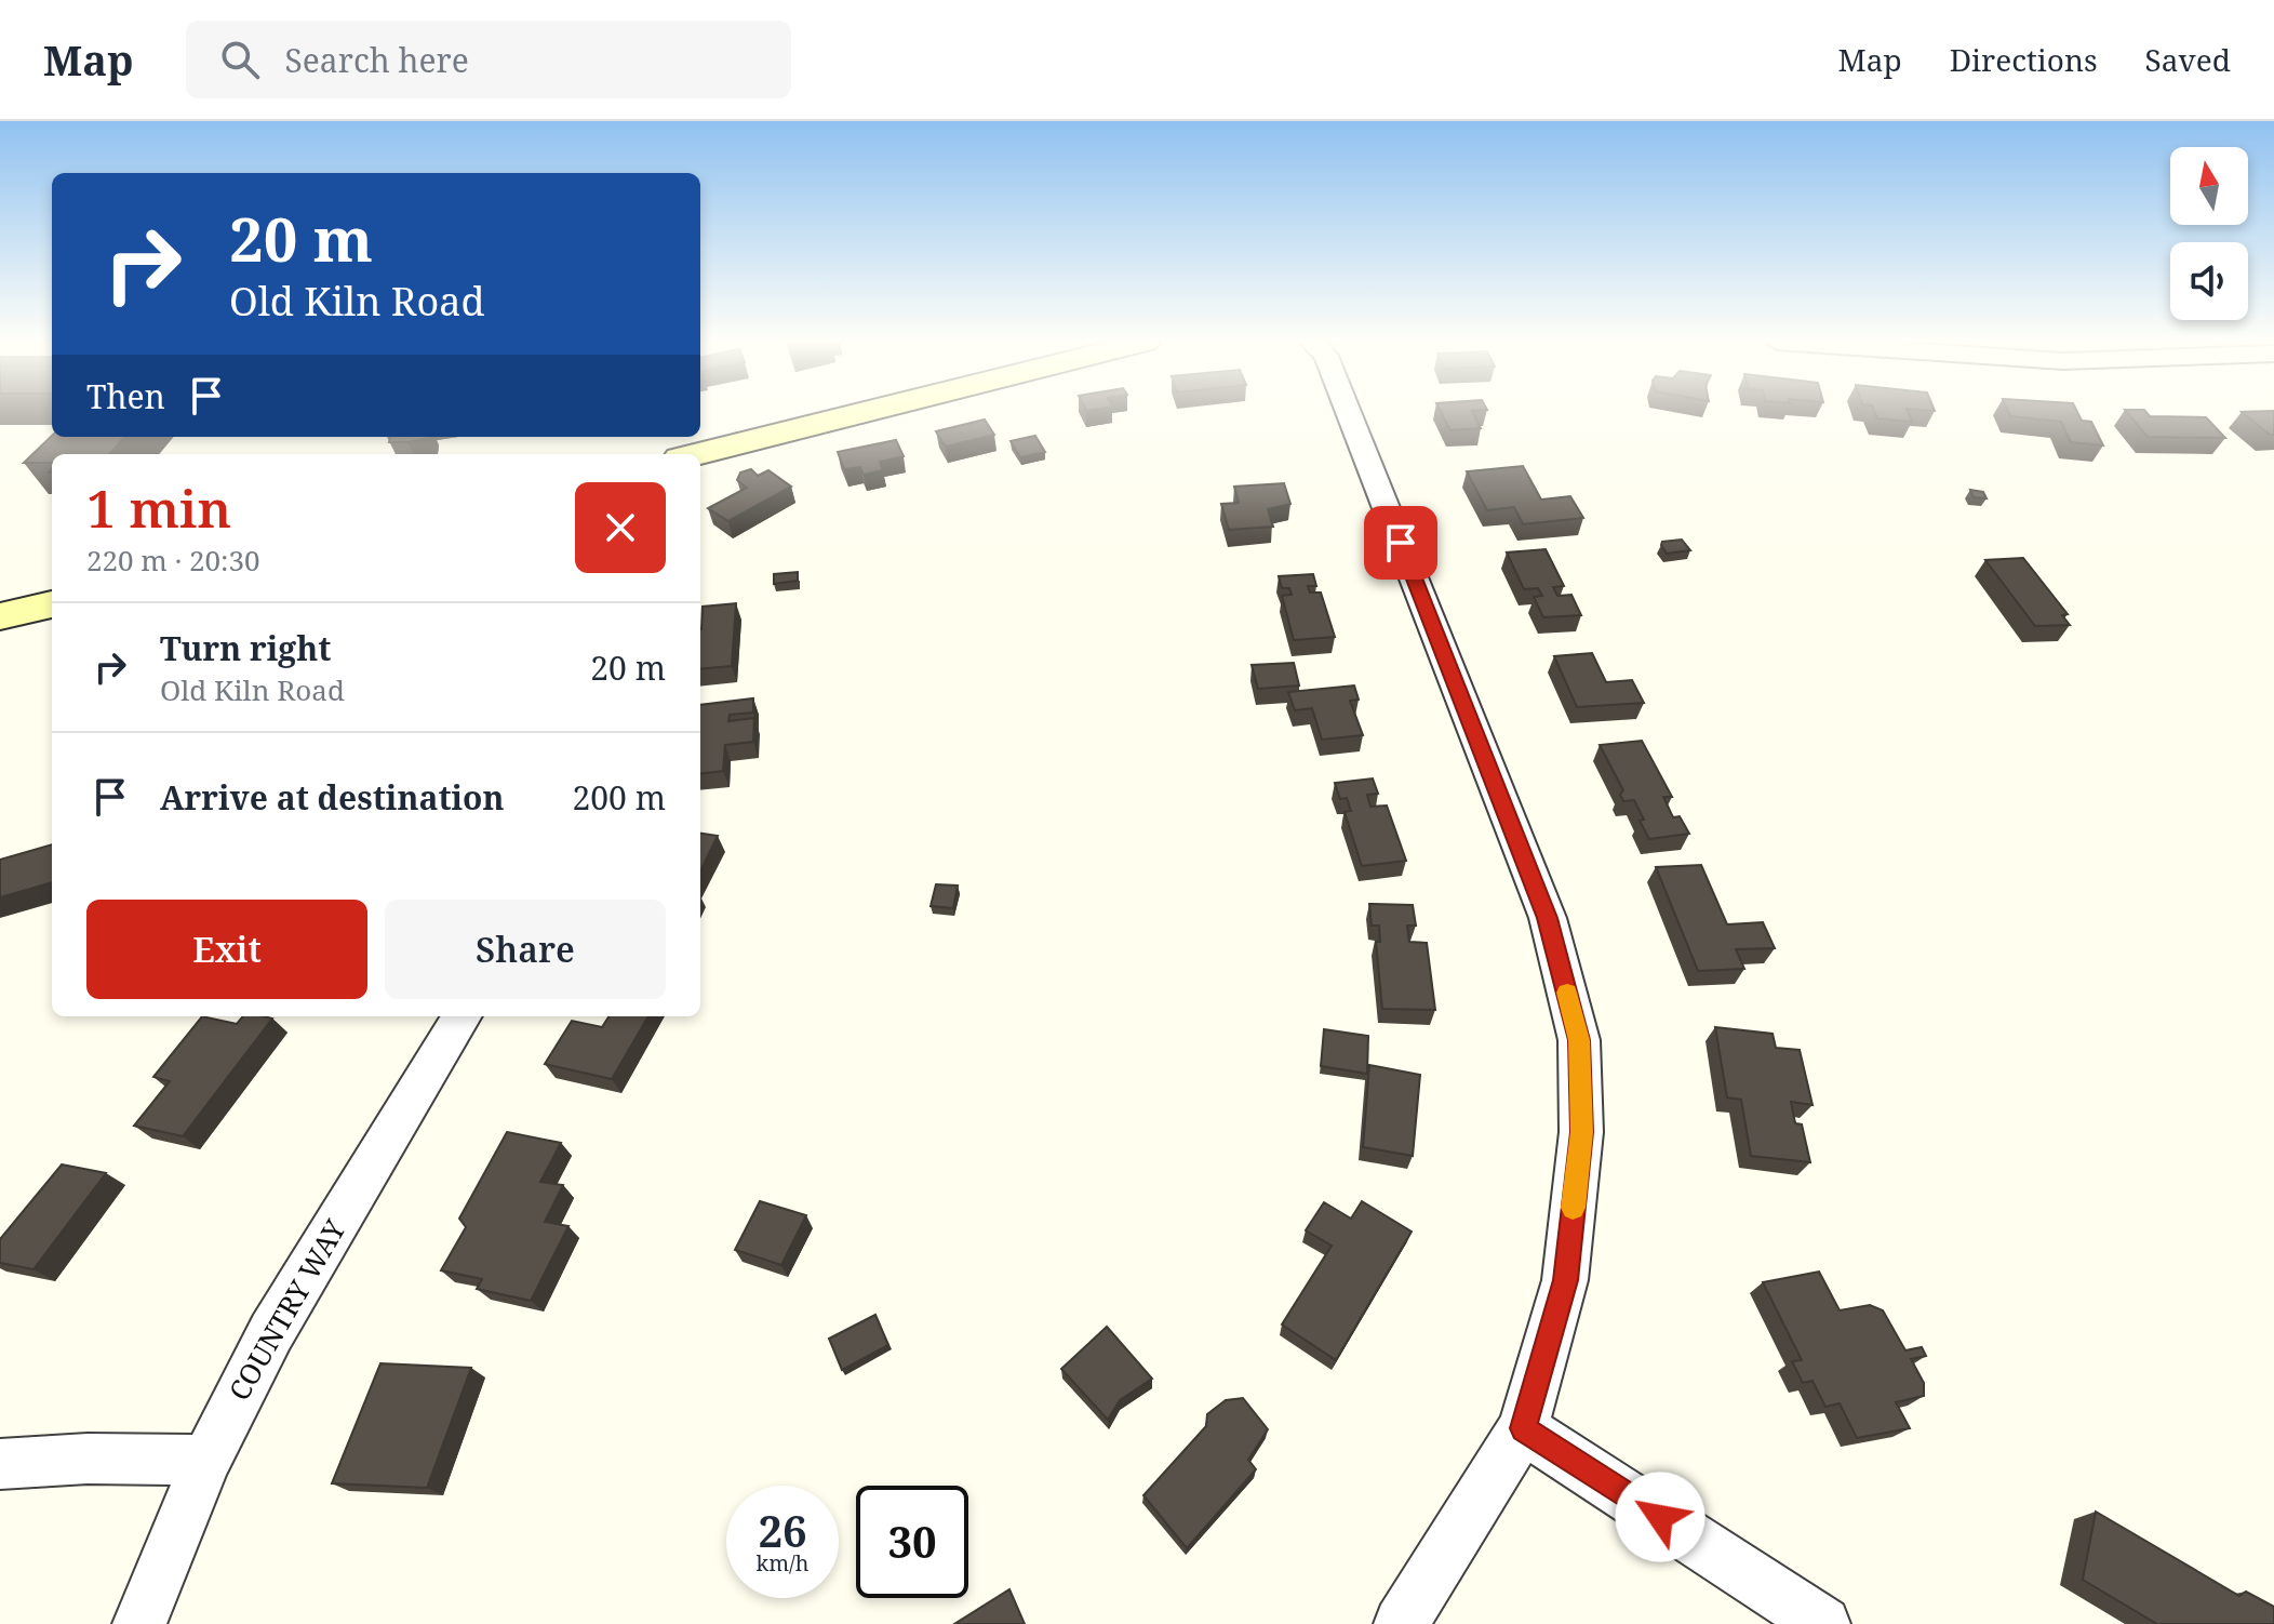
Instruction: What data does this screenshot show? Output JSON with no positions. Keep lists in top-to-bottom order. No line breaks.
{"streets":{"street":["COUNTRY WAY"]},"north":"top","page":{"header":"Map","search":"Search here","nav":["Map","Directions","Saved"],"turn":["20 m","Old Kiln Road"],"then":"Then","heading":["1 min","220 m · 20:30"],"list":[{"name":"Turn right","note":"Old Kiln Road","value":"20 m"},{"name":"Arrive at destination","value":"200 m"}],"buttons":["Exit","Share"],"speed":"26 km/h","limit":"30"}}
